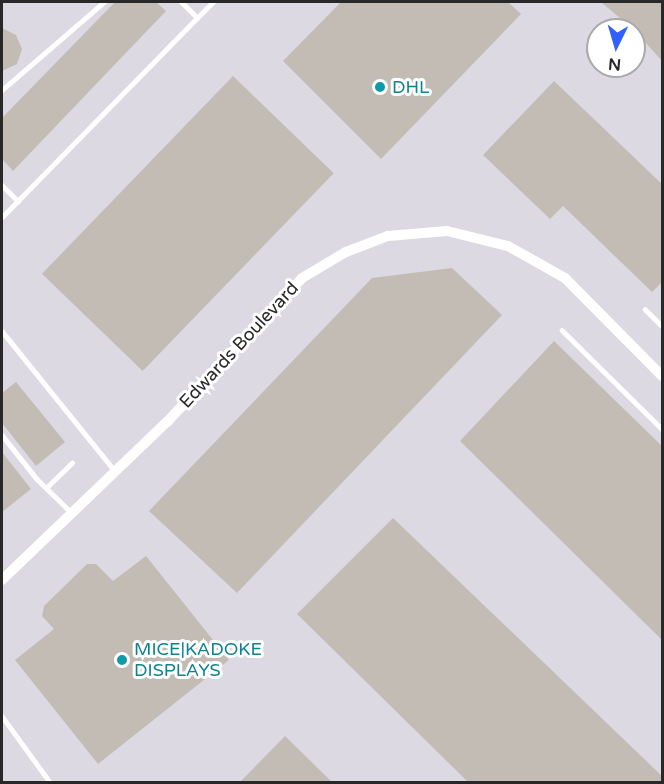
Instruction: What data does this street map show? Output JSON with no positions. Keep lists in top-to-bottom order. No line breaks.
{"streets":{"street":["Edwards Boulevard"]},"places":["DHL","MICE|KADOKE DISPLAYS"],"north":"bottom"}
